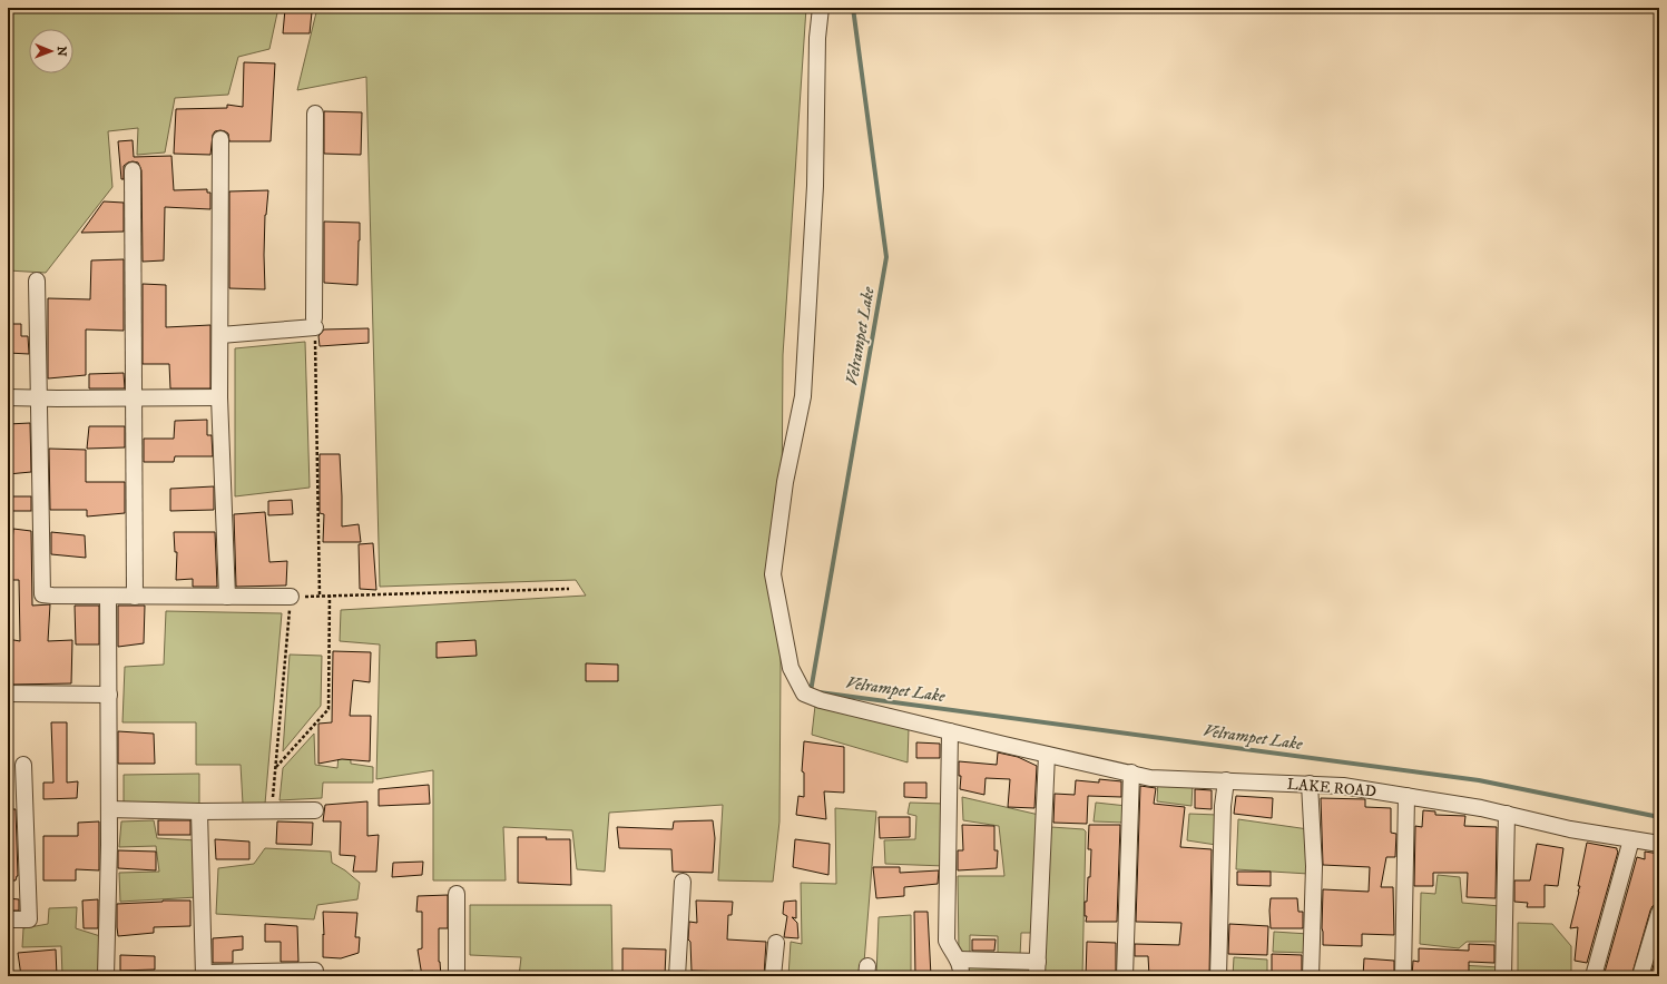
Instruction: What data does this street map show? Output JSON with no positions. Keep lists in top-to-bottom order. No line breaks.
{"streets":{"street":["LAKE ROAD"]},"water":["Velrampet Lake"],"north":"right"}
